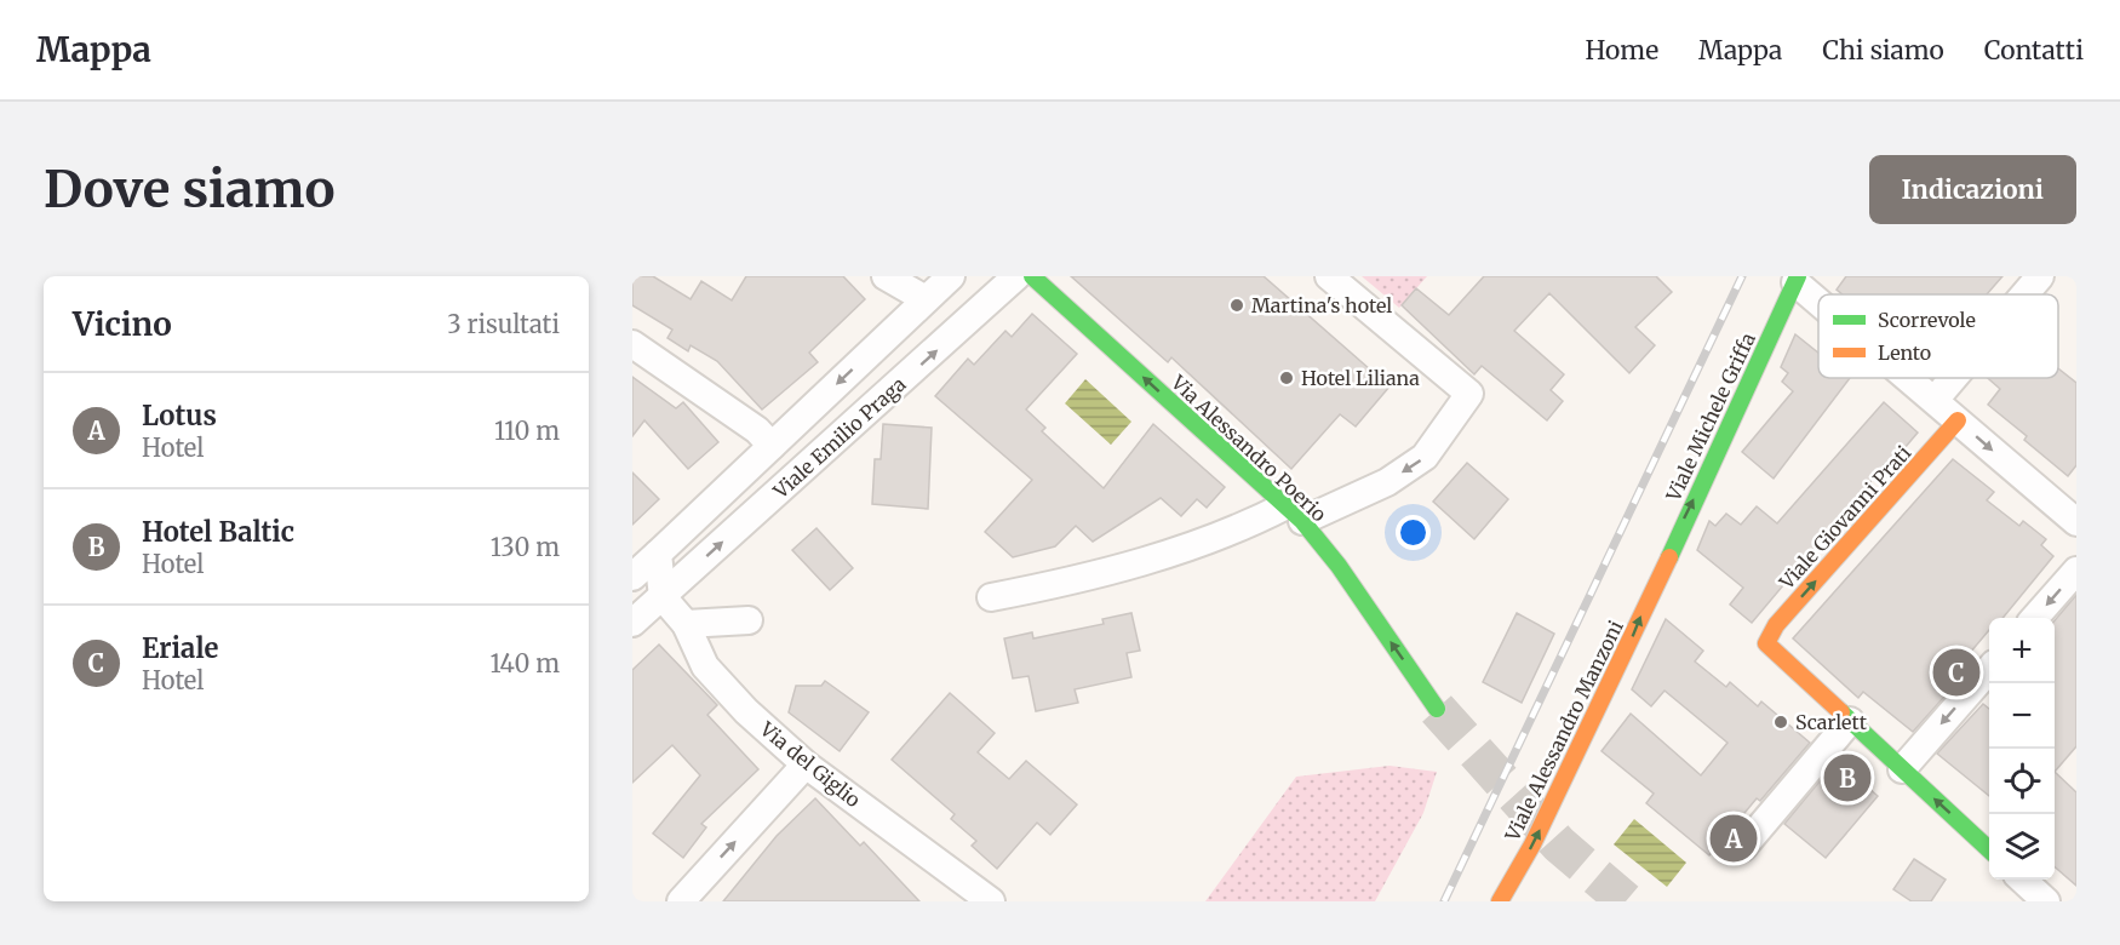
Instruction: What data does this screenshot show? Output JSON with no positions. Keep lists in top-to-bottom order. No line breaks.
{"streets":{"street":["Viale Michele Griffa","Viale Emilio Praga","Via Alessandro Poerio","Viale Giovanni Prati","Viale Alessandro Manzoni","Via del Giglio"]},"crossings":[["Viale Michele Griffa","Viale Alessandro Manzoni"],["Viale Emilio Praga","Via del Giglio"]],"one_way":["Viale Michele Griffa","Via Alessandro Poerio","Viale Alessandro Manzoni"],"places":["Martina's hotel","Hotel Liliana","Scarlett"],"legend":["Scorrevole","Lento"],"page":{"header":"Mappa","nav":["Home","Mappa","Chi siamo","Contatti"],"buttons":"Indicazioni","title":"Dove siamo","heading":["Vicino","3 risultati"],"list":[{"mark":"A","name":"Lotus","note":"Hotel","value":"110 m"},{"mark":"B","name":"Hotel Baltic","note":"Hotel","value":"130 m"},{"mark":"C","name":"Eriale","note":"Hotel","value":"140 m"}],"map_buttons":["+","−"],"pins":["C","B","A"]}}
